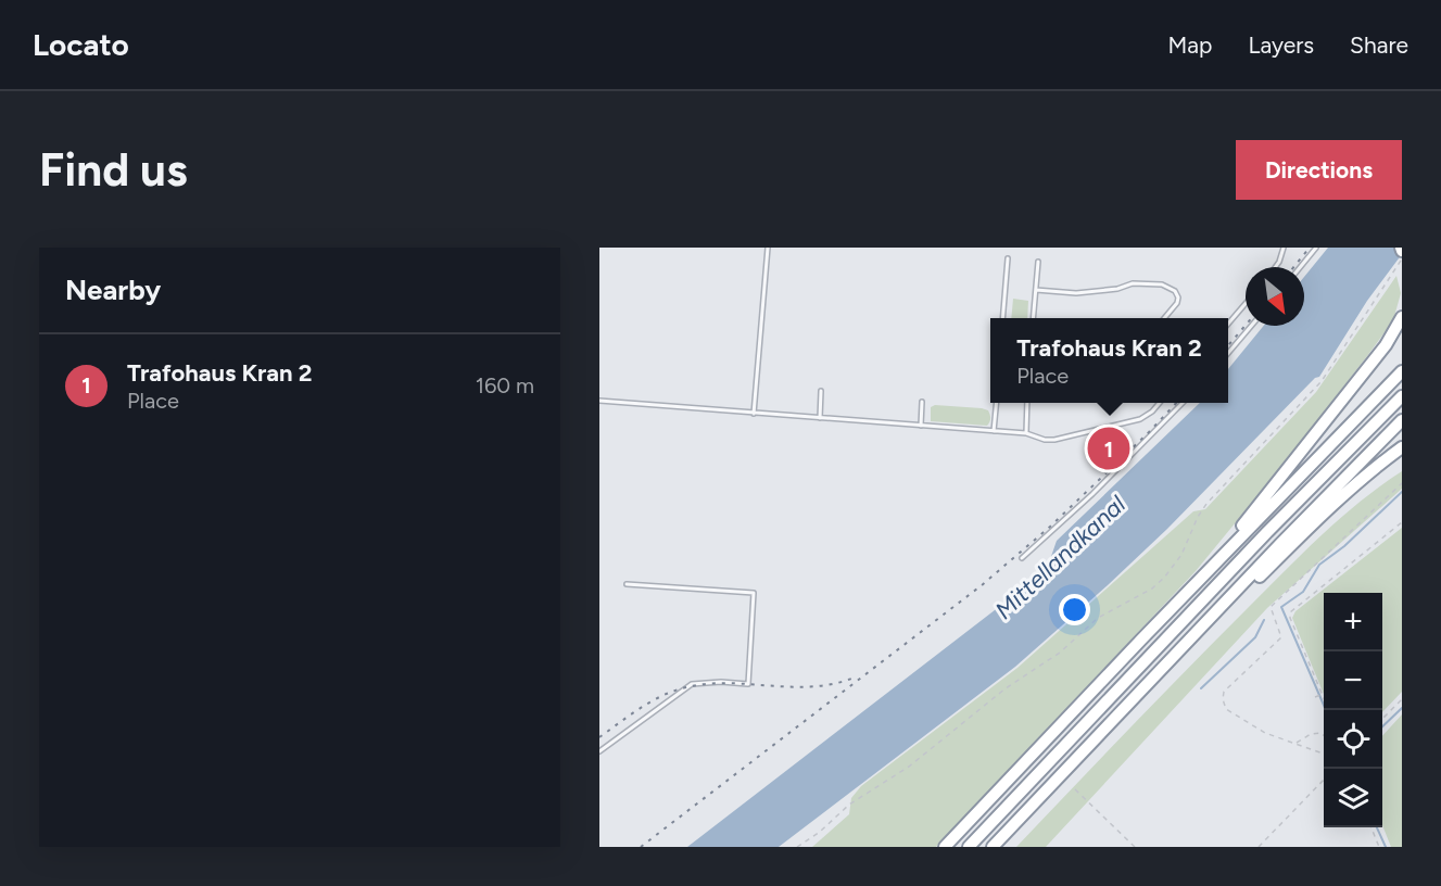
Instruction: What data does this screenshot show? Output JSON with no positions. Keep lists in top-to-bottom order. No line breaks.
{"water":["Mittellandkanal"],"north":"bottom right","page":{"header":"Locato","nav":["Map","Layers","Share"],"buttons":"Directions","title":"Find us","heading":"Nearby","popup":["Trafohaus Kran 2","Place"],"list":[{"mark":"1","name":"Trafohaus Kran 2","note":"Place","value":"160 m"}],"pins":"1","map_buttons":["+","−"]}}
